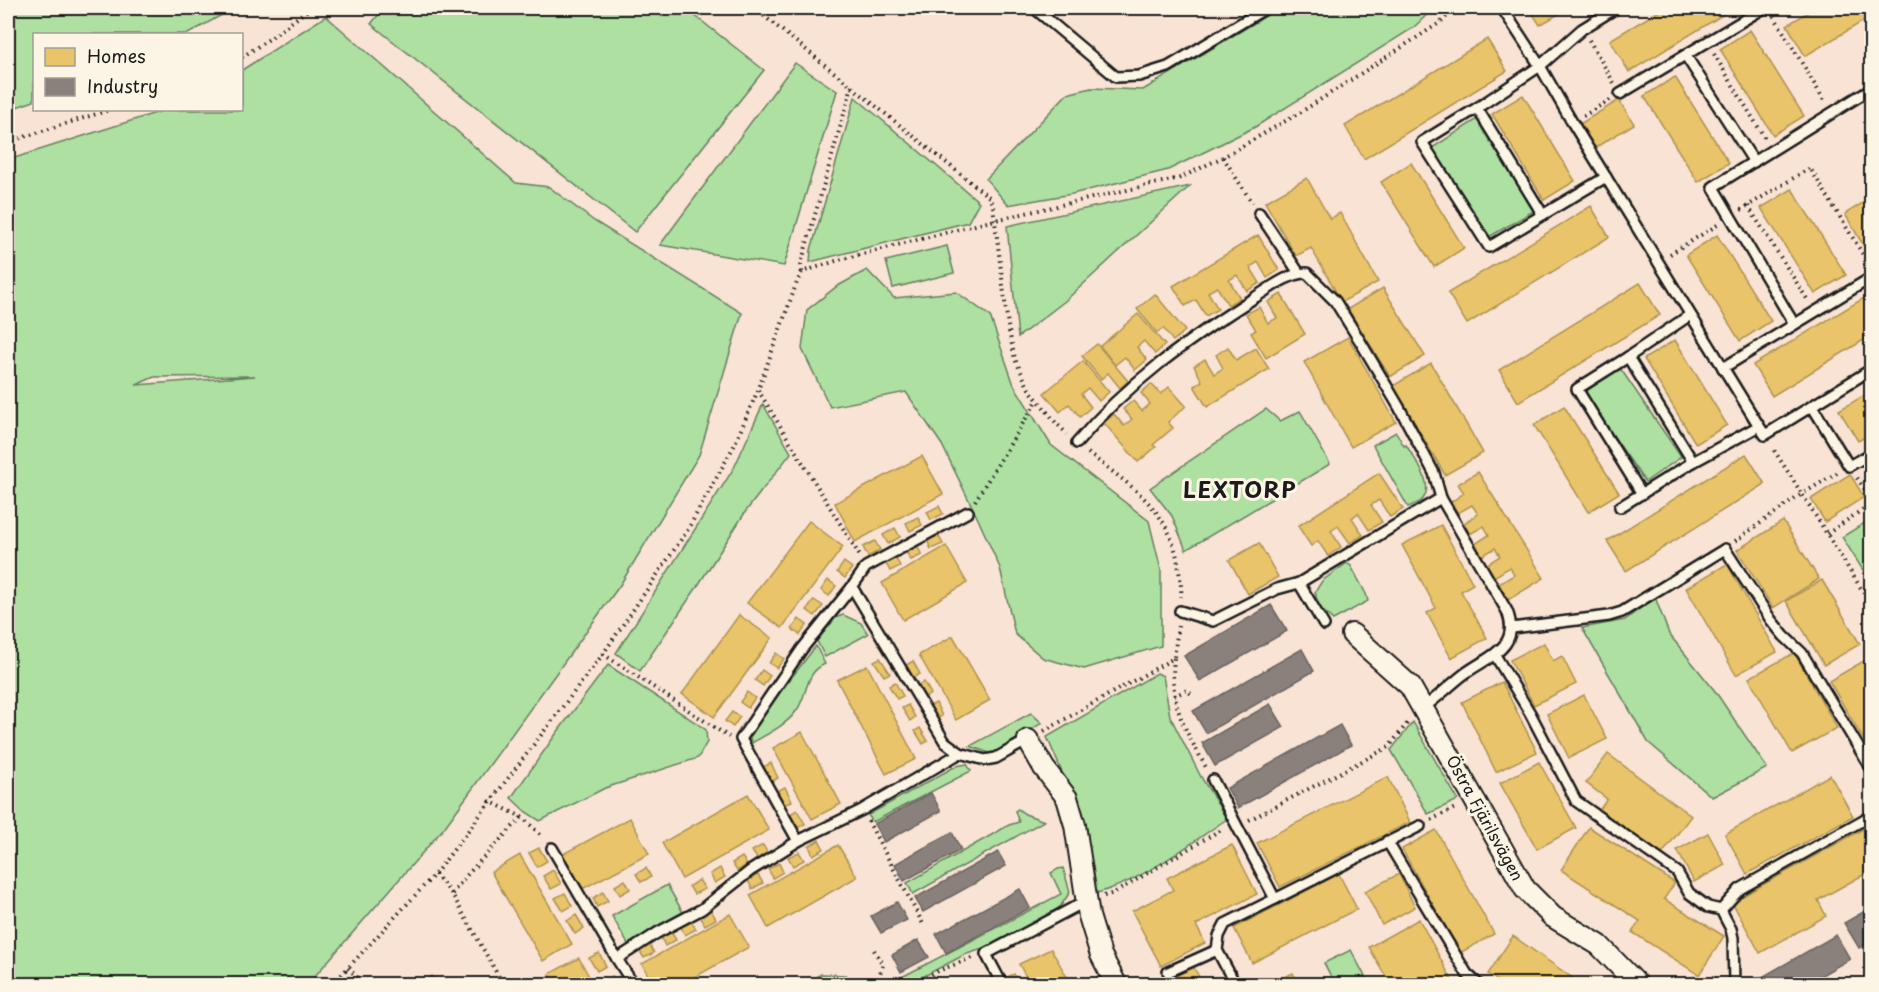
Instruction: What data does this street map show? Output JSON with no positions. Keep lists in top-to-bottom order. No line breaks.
{"streets":{"street":["Östra Fjärilsvägen"]},"districts":["LEXTORP"],"legend":["Homes","Industry"]}
